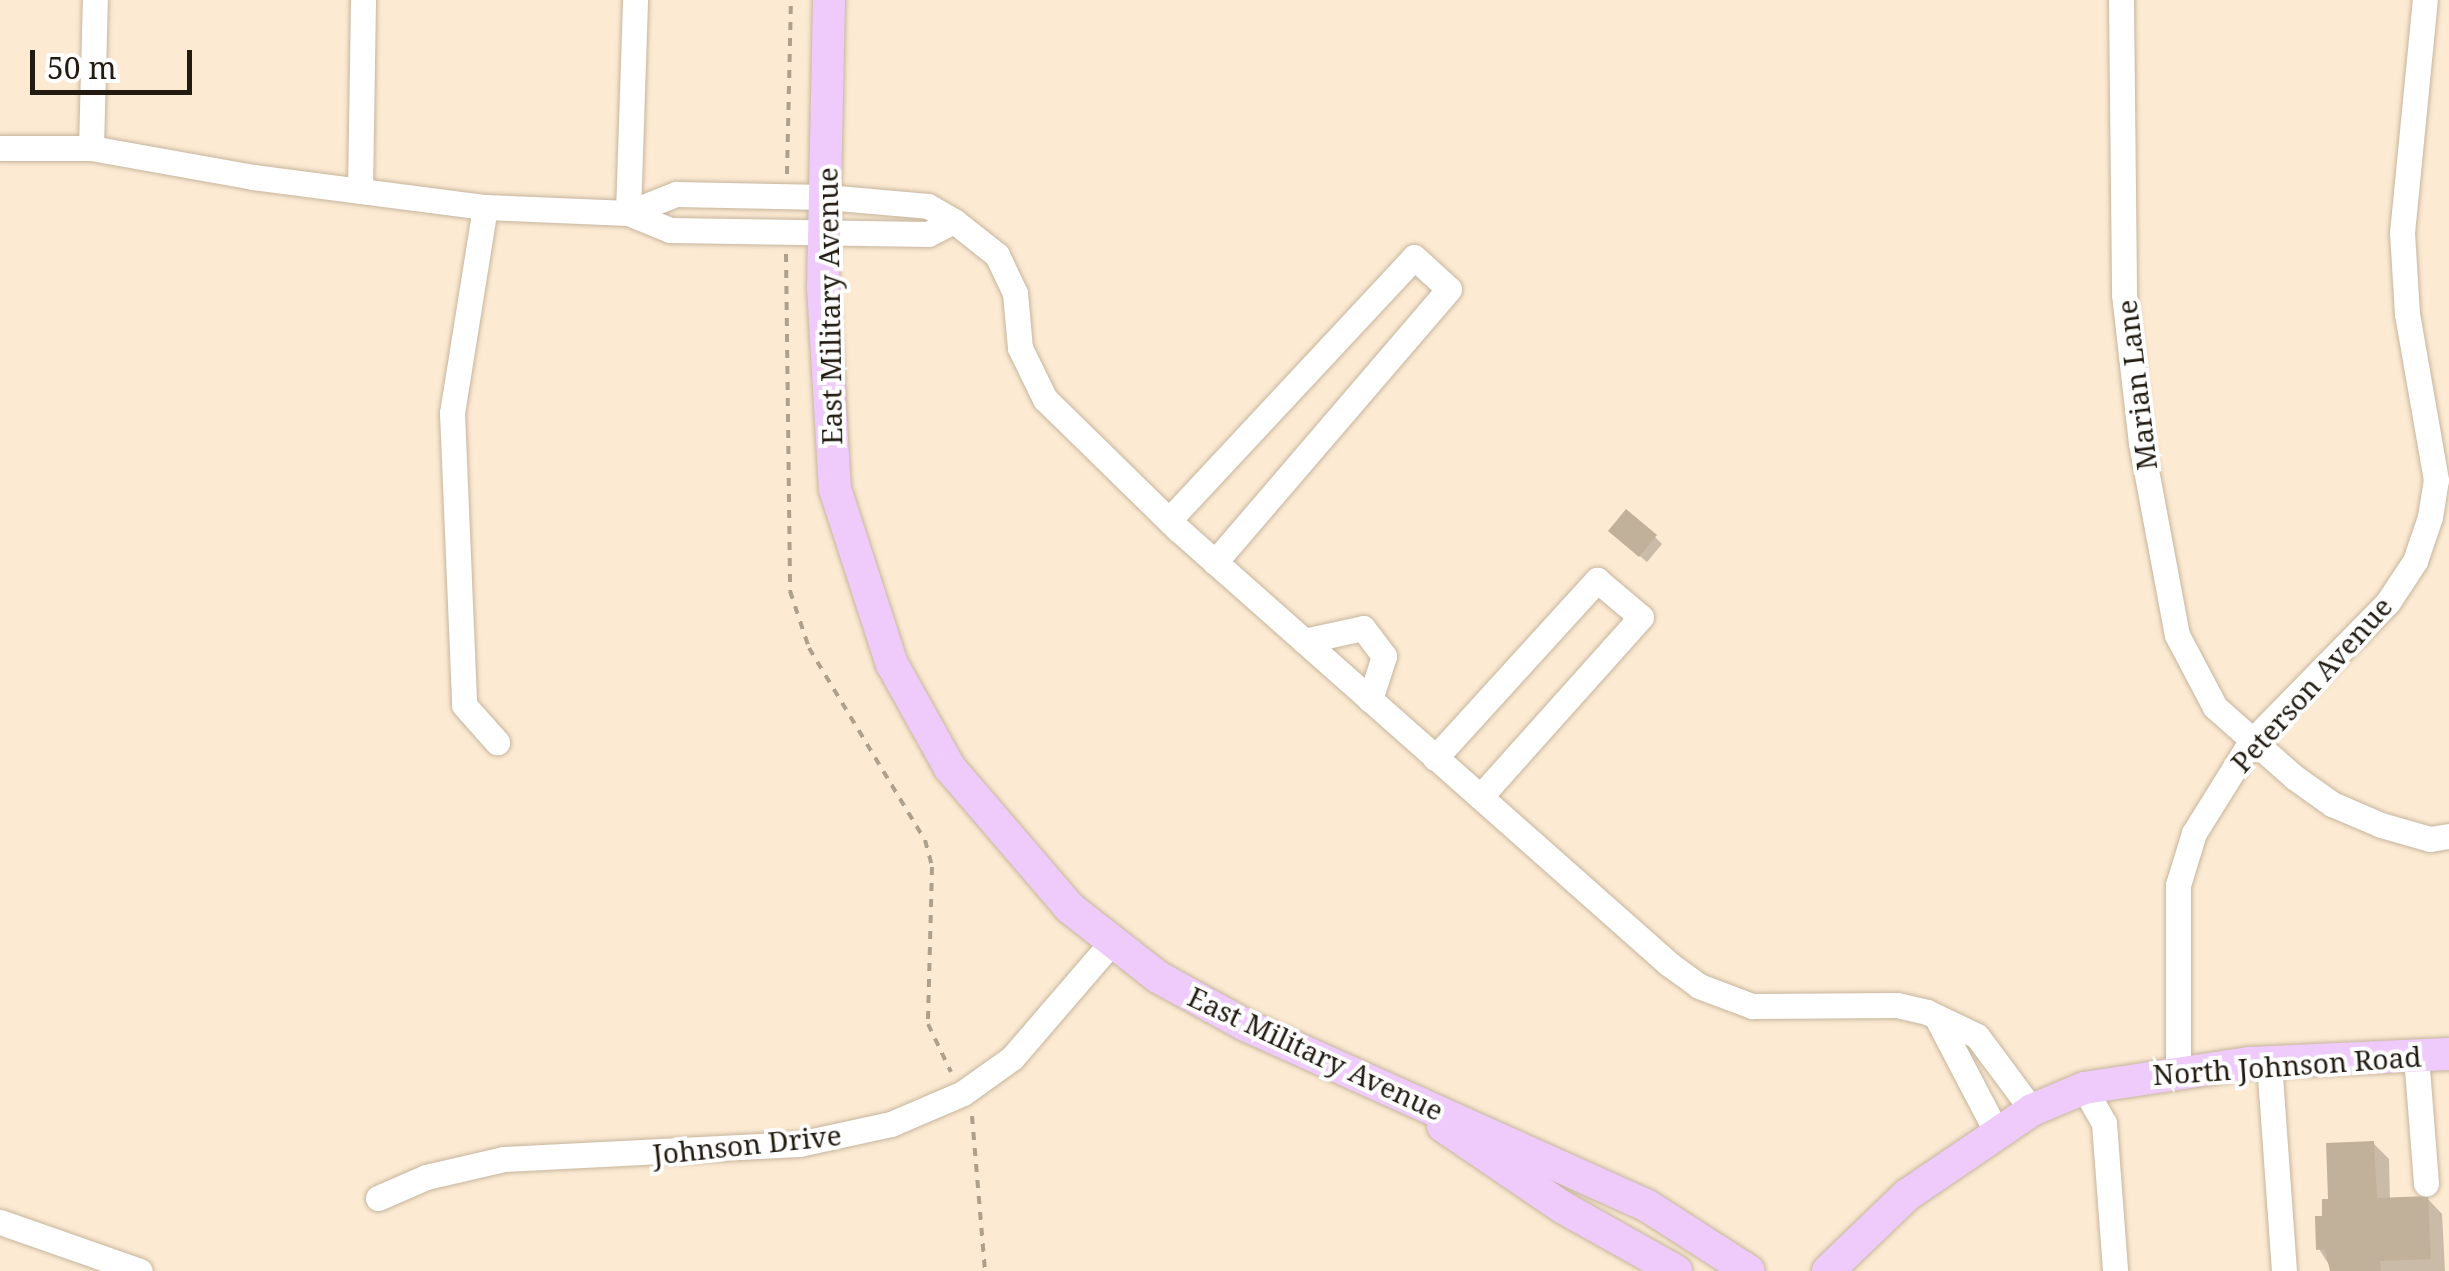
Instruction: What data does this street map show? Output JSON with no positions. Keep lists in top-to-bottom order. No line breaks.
{"streets":{"main road":["East Military Avenue","North Johnson Road"],"street":["Marian Lane","Peterson Avenue","Johnson Drive"]},"crossings":[["East Military Avenue","Johnson Drive"],["Marian Lane","Peterson Avenue"],["Peterson Avenue","North Johnson Road"]],"scale_bar":"50 m"}
